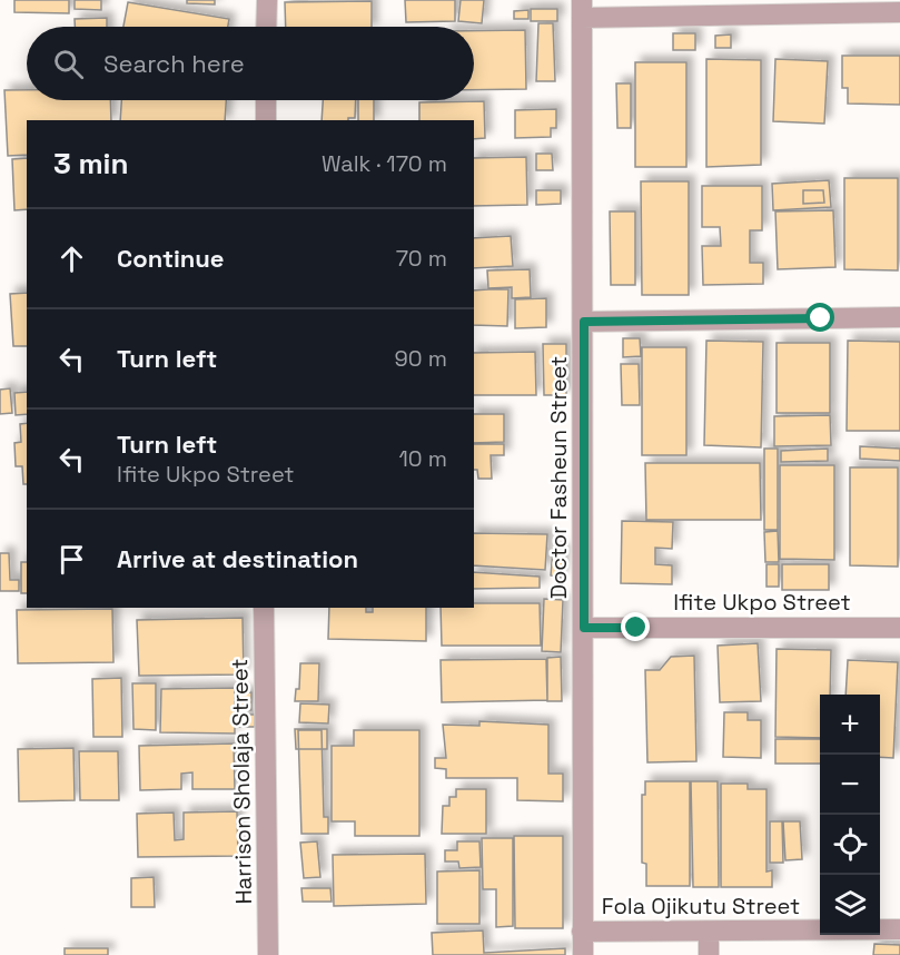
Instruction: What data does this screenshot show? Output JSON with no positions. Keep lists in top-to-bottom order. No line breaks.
{"streets":{"street":["Doctor Fasheun Street","Ifite Ukpo Street","Harrison Sholaja Street","Fola Ojikutu Street"]},"crossings":[["Doctor Fasheun Street","Ifite Ukpo Street"],["Doctor Fasheun Street","Fola Ojikutu Street"]],"page":{"search":"Search here","heading":["3 min","Walk · 170 m"],"list":[["Continue","70 m"],["Turn left","90 m"],["Turn left","Ifite Ukpo Street","10 m"],"Arrive at destination"],"map_buttons":["+","−"]}}
